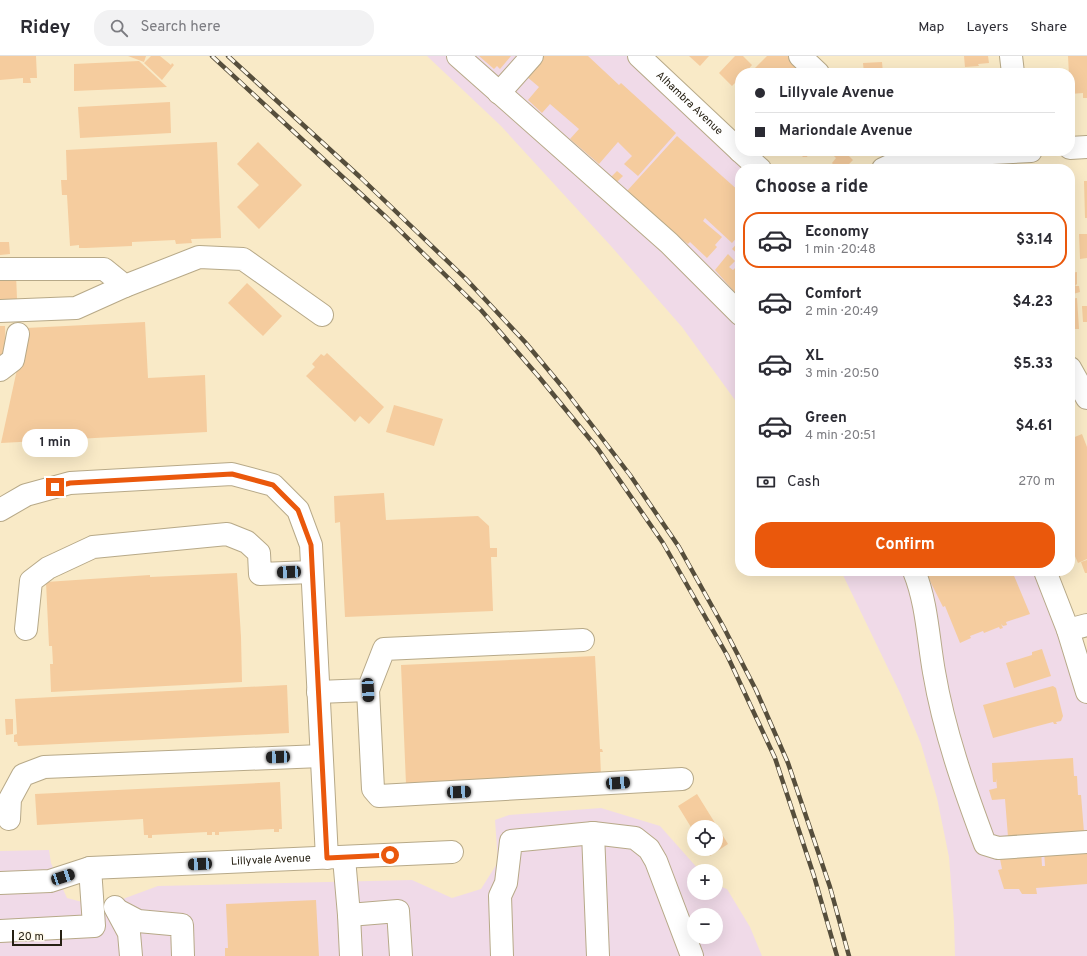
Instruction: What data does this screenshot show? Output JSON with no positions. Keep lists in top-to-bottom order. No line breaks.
{"streets":{"street":["Alhambra Avenue","Lillyvale Avenue"]},"scale_bar":"20 m","page":{"header":"Ridey","search":"Search here","nav":["Map","Layers","Share"],"banner":["Lillyvale Avenue","Mariondale Avenue"],"heading":"Choose a ride","list":[{"name":"Economy","note":"1 min · 20:48","value":"$3.14"},{"name":"Comfort","note":"2 min · 20:49","value":"$4.23"},{"name":"XL","note":"3 min · 20:50","value":"$5.33"},{"name":"Green","note":"4 min · 20:51","value":"$4.61"}],"bubble":"1 min","pay":["Cash","270 m"],"buttons":"Confirm","map_buttons":["+","−"],"scale":"20 m"}}
